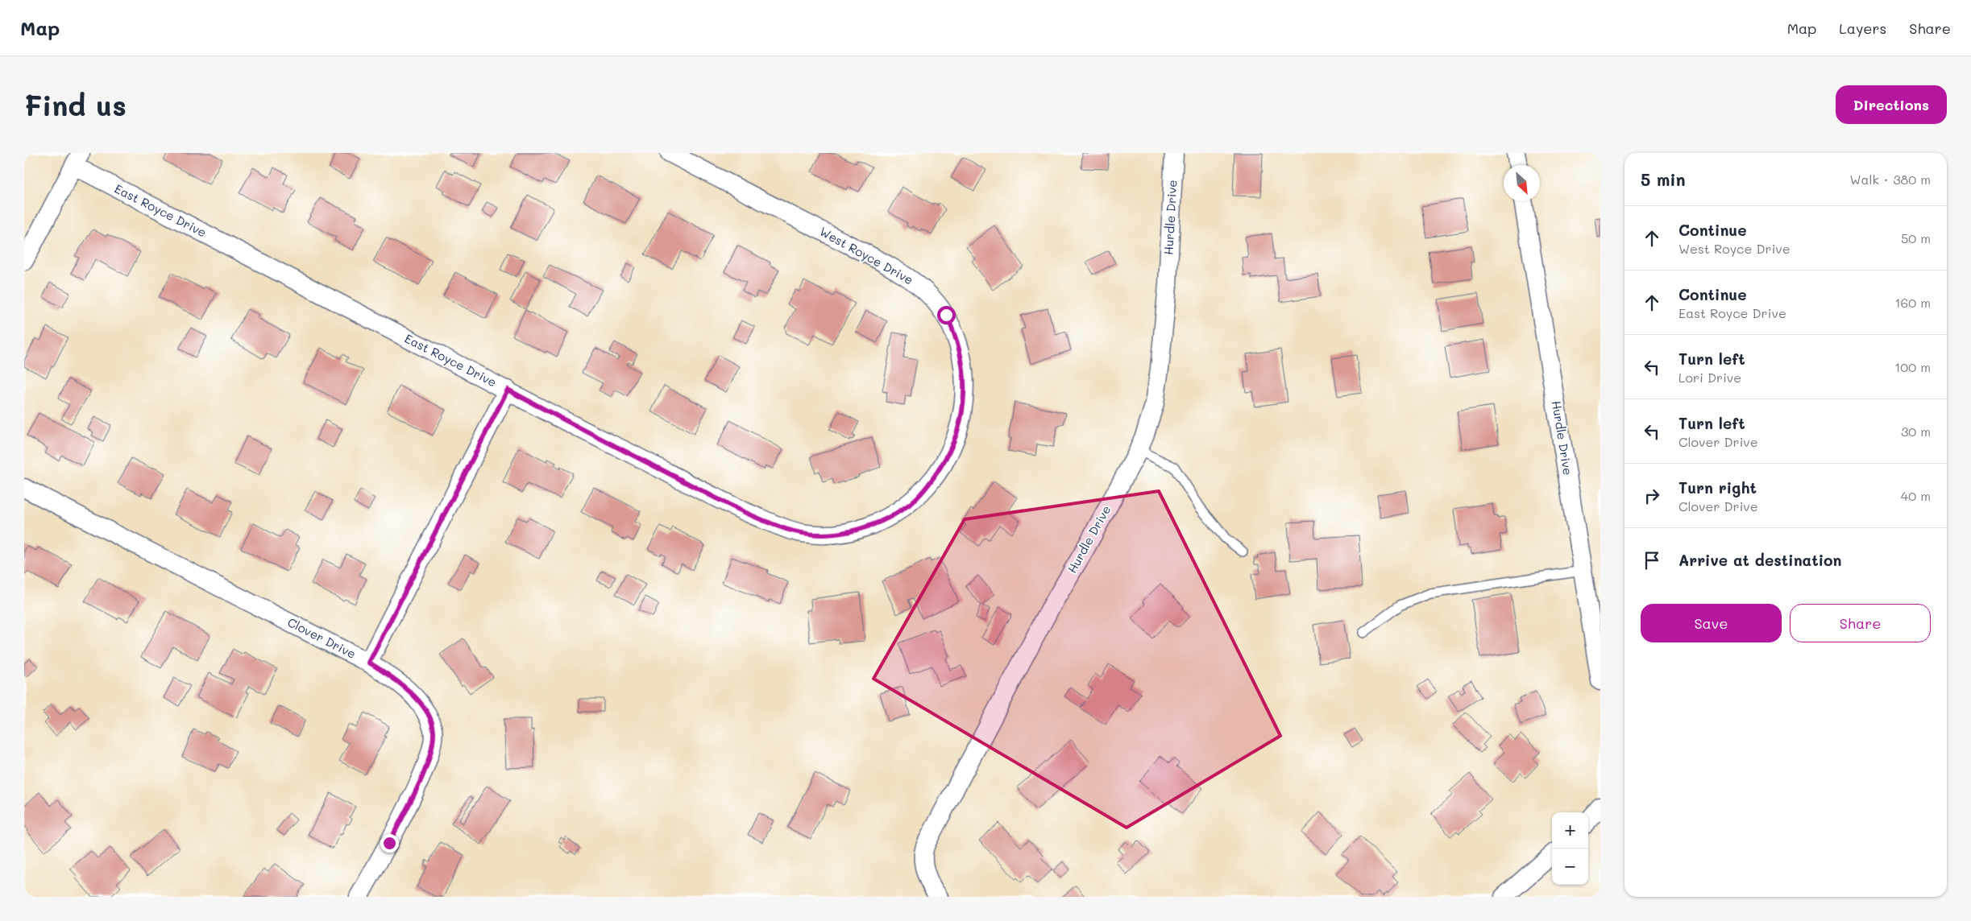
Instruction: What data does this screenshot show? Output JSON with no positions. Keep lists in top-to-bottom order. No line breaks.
{"streets":{"street":["East Royce Drive","Hurdle Drive","West Royce Drive","Clover Drive"]},"crossings":[["East Royce Drive","West Royce Drive"]],"north":"bottom right","page":{"header":"Map","nav":["Map","Layers","Share"],"buttons":["Directions",["Save","Share"]],"title":"Find us","heading":["5 min","Walk · 380 m"],"list":[["Continue","West Royce Drive","50 m"],["Continue","East Royce Drive","160 m"],["Turn left","Lori Drive","100 m"],["Turn left","Clover Drive","30 m"],["Turn right","Clover Drive","40 m"],"Arrive at destination"],"map_buttons":["+","−"]}}
